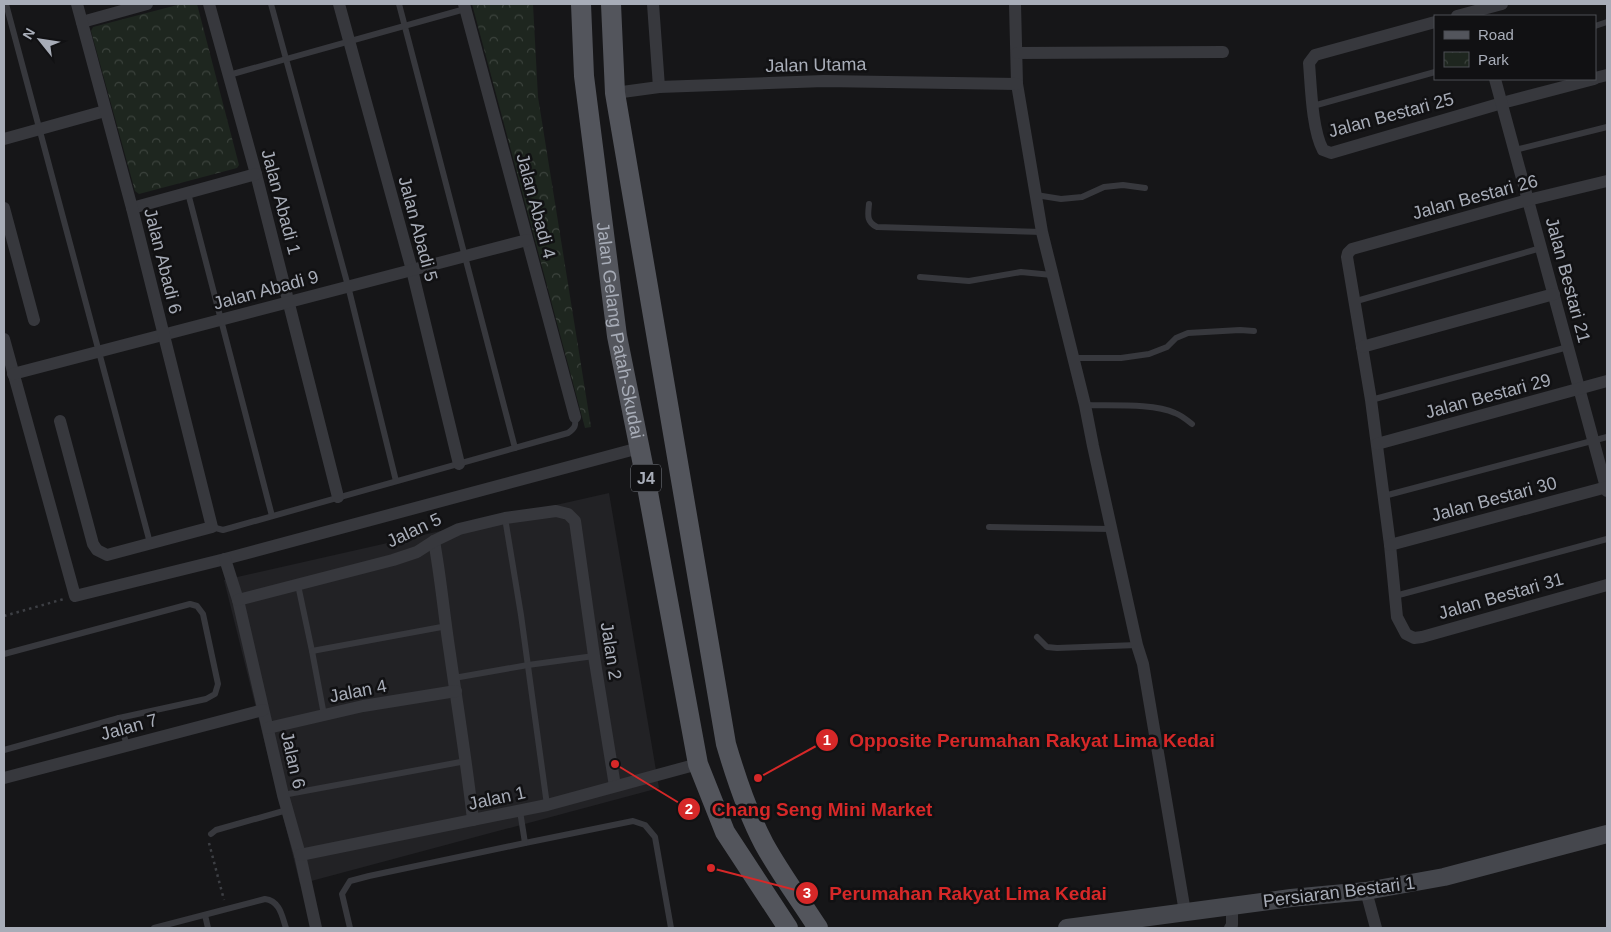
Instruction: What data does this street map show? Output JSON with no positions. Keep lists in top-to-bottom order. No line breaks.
{"streets":{"main road":["Jalan Gelang Patah-Skudai","J4"],"street":["Jalan Utama","Jalan Bestari 25","Jalan Bestari 26","Jalan Abadi 1","Jalan Abadi 4","Jalan Abadi 5","Jalan Abadi 6","Jalan Bestari 21","Jalan Abadi 9","Jalan Bestari 29","Jalan Bestari 30","Jalan 5","Jalan Bestari 31","Jalan 2","Jalan 4","Jalan 7","Jalan 6","Jalan 1","Persiaran Bestari 1"]},"crossings":[["Jalan Utama","Jalan Gelang Patah-Skudai"],["Jalan Bestari 25","Jalan Bestari 21"],["Jalan Bestari 26","Jalan Bestari 21"],["Jalan Abadi 1","Jalan Abadi 9"],["Jalan Abadi 4","Jalan Abadi 9"],["Jalan Abadi 5","Jalan Abadi 9"],["Jalan Abadi 6","Jalan Abadi 9"],["Jalan Bestari 21","Jalan Bestari 29"],["Jalan Bestari 21","Jalan Bestari 30"],["Jalan Gelang Patah-Skudai","Jalan 1"],["Jalan 5","Jalan 2"],["Jalan 5","Jalan 6"],["Jalan 2","Jalan 1"],["Jalan 4","Jalan 6"],["Jalan 7","Jalan 6"],["Jalan 6","Jalan 1"]],"places":["Chang Seng Mini Market","Opposite Perumahan Rakyat Lima Kedai","Perumahan Rakyat Lima Kedai"],"legend":["Road","Park"],"north":"top left"}
